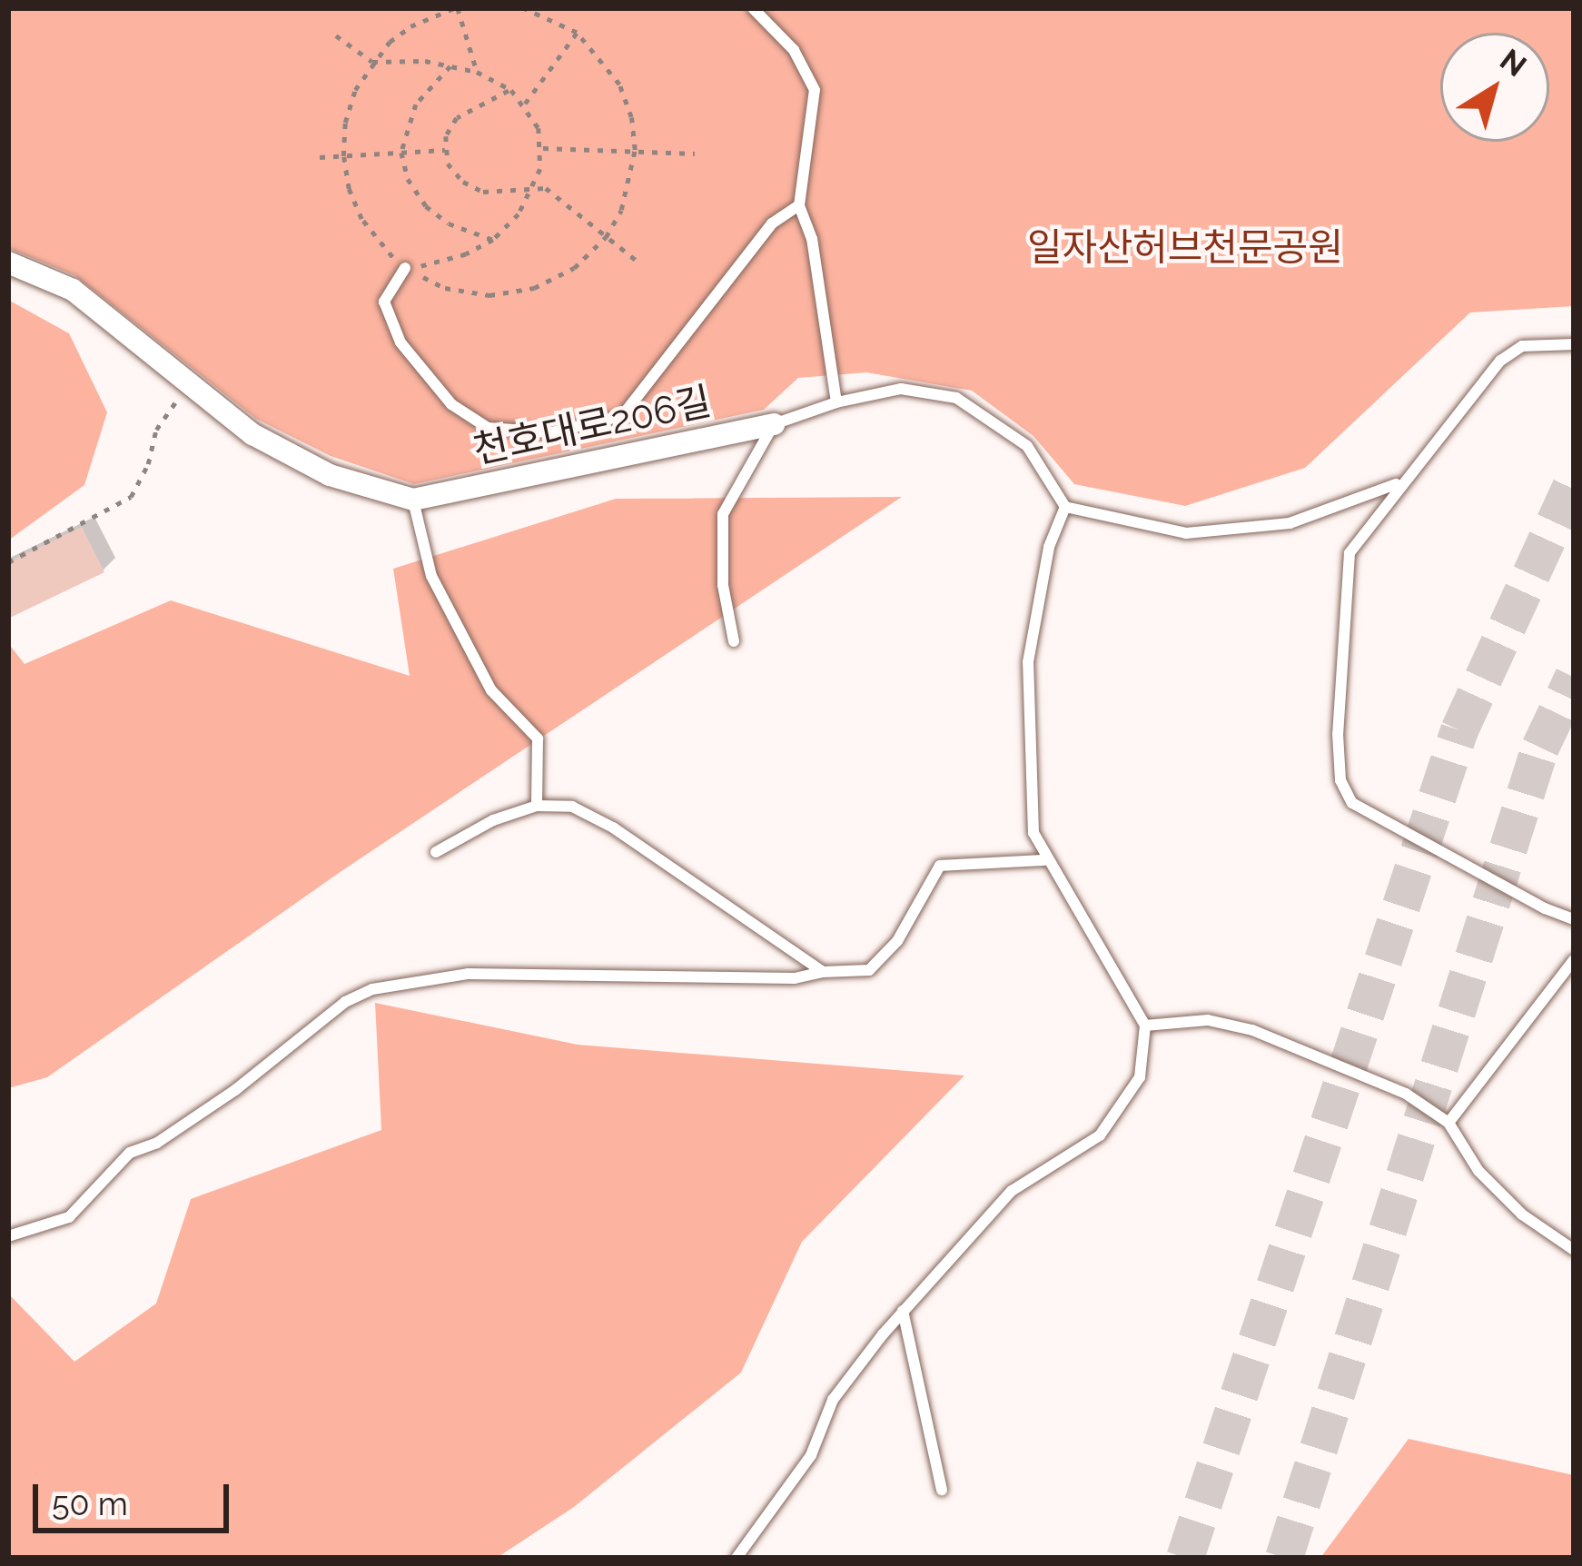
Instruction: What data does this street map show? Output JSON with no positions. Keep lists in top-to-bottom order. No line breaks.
{"streets":{"street":["천호대로206길"]},"parks":["일자산허브천문공원"],"scale_bar":"50 m","north":"top right"}
